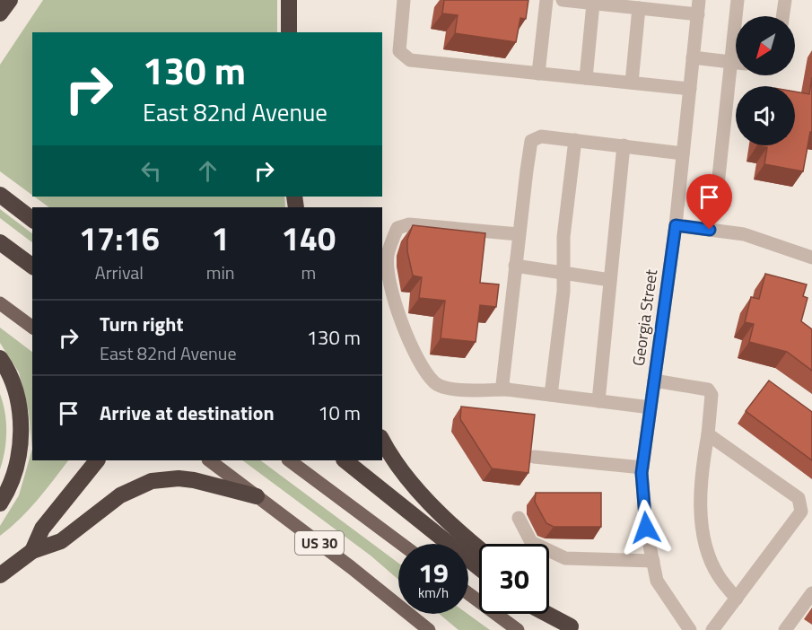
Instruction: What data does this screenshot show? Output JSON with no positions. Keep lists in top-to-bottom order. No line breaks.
{"streets":{"main road":["US 30"],"street":["Georgia Street"]},"north":"bottom left","page":{"turn":["130 m","East 82nd Avenue"],"eta":["17:16","Arrival","1","min","140","m"],"list":[{"name":"Turn right","note":"East 82nd Avenue","value":"130 m"},{"name":"Arrive at destination","value":"10 m"}],"speed":"19 km/h","limit":"30"}}
